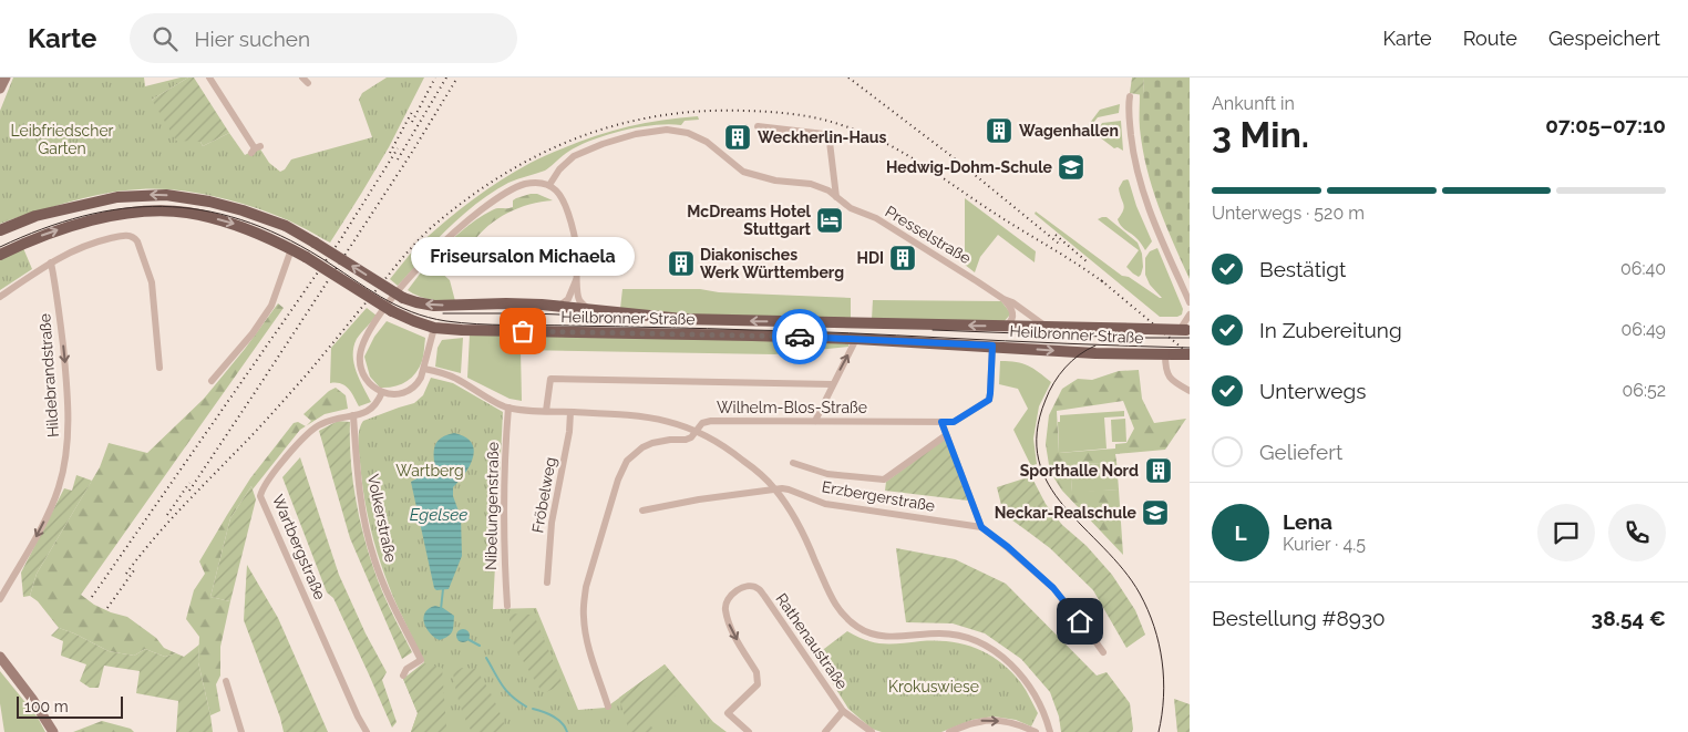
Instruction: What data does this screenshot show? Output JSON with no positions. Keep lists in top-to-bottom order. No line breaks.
{"streets":{"main road":["Heilbronner Straße"],"street":["Presselstraße","Hildebrandstraße","Wilhelm-Blos-Straße","Fröbelweg","Erzbergerstraße","Nibelungenstraße","Volkerstraße","Wartbergstraße","Rathenaustraße"]},"crossings":[["Presselstraße","Heilbronner Straße"],["Heilbronner Straße","Wilhelm-Blos-Straße"],["Volkerstraße","Wartbergstraße"]],"one_way":["Hildebrandstraße"],"water":["Egelsee"],"parks":["Leibfriedscher Garten","Wartberg","Krokuswiese"],"places":{"building":["Wagenhallen","Weckherlin-Haus","HDI","Diakonisches Werk Württemberg","Sporthalle Nord"],"school or university":["Hedwig-Dohm-Schule","Neckar-Realschule"],"hotel":["McDreams Hotel Stuttgart"],"other":["Friseursalon Michaela"]},"scale_bar":"100 m","page":{"header":"Karte","search":"Hier suchen","nav":["Karte","Route","Gespeichert"],"heading":["3 Min.","Ankunft in","07:05–07:10"],"panel":["Lena","Kurier · 4.5","Bestellung #8930","38.54 €"],"bar":"Unterwegs · 520 m","bubble":"Friseursalon Michaela","list":[["Bestätigt","06:40"],["In Zubereitung","06:49"],["Unterwegs","06:52"],"Geliefert"],"round":"L","scale":"100 m"}}
